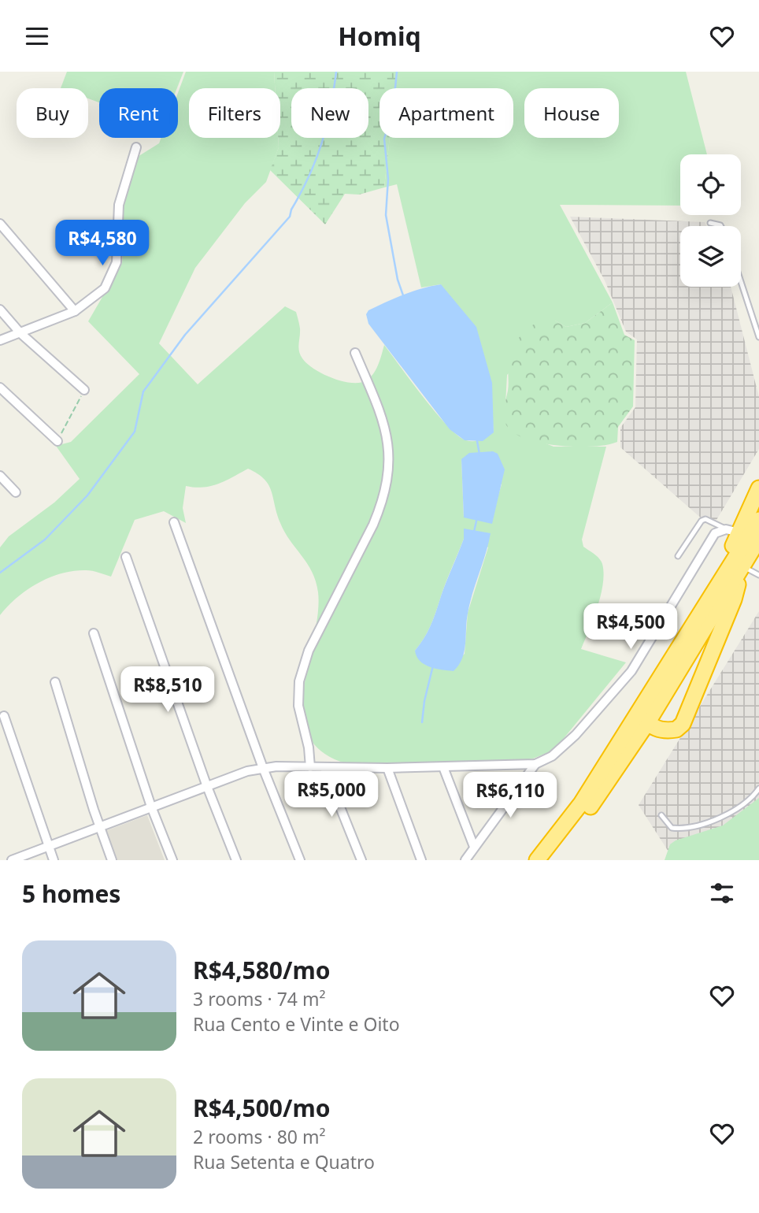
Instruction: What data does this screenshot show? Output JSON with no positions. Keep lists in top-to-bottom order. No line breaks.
{"page":{"header":"Homiq","chip":["Buy","Rent","Filters","New","Apartment","House"],"price":["R$4,580","R$4,500","R$8,510","R$5,000","R$6,110"],"heading":"5 homes","list":[{"name":"R$4,580/mo","note":"3 rooms · 74 m² · Rua Cento e Vinte e Oito"},{"name":"R$4,500/mo","note":"2 rooms · 80 m² · Rua Setenta e Quatro"}]}}
